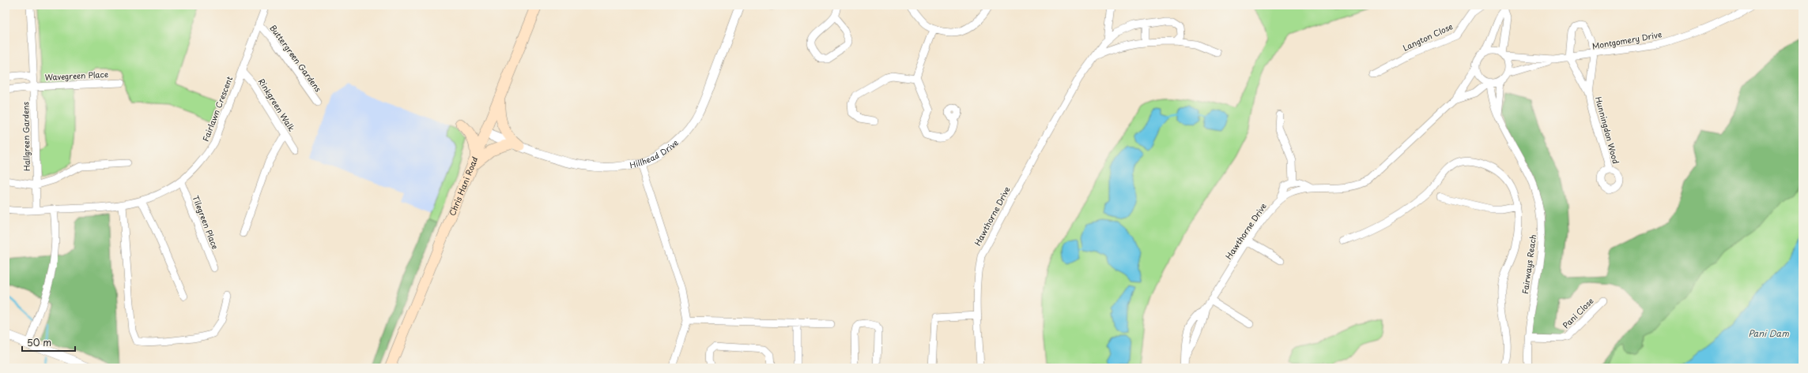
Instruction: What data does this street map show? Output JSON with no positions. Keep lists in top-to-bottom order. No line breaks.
{"streets":{"main road":["Chris Hani Road"],"street":["Langton Close","Montgomery Drive","Buttergreen Gardens","Wavegreen Place","Rinkgreen Walk","Fairlawn Crescent","Hunningdon Wood","Hallgreen Gardens","Hillhead Drive","Hawthorne Drive","Tilegreen Place","Fairways Reach","Pani Close"]},"crossings":[["Montgomery Drive","Hawthorne Drive"],["Montgomery Drive","Fairways Reach"],["Buttergreen Gardens","Fairlawn Crescent"],["Wavegreen Place","Hallgreen Gardens"],["Rinkgreen Walk","Fairlawn Crescent"],["Fairlawn Crescent","Hallgreen Gardens"],["Fairlawn Crescent","Tilegreen Place"],["Hillhead Drive","Chris Hani Road"],["Hawthorne Drive","Fairways Reach"],["Fairways Reach","Pani Close"]],"water":["Pani Dam"],"scale_bar":"50 m"}
